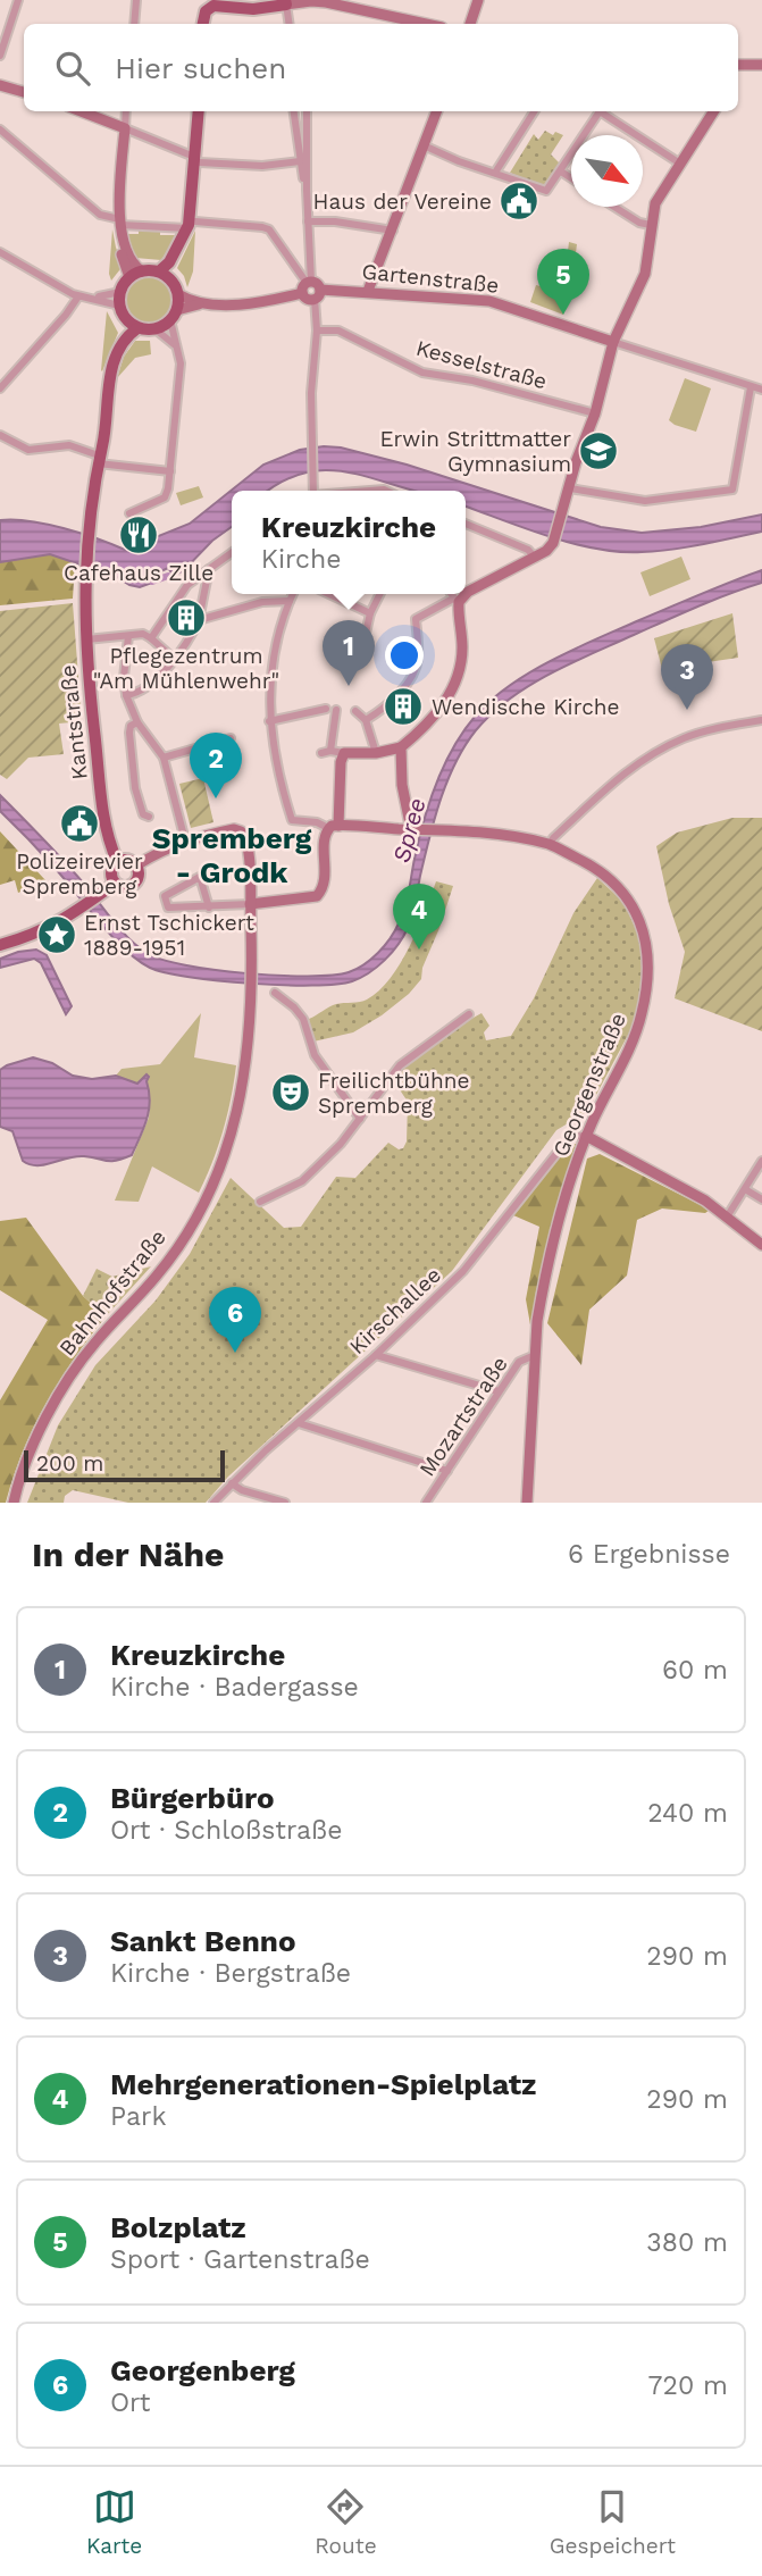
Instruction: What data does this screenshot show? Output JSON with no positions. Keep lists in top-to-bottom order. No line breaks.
{"streets":{"main road":["Kantstraße"],"street":["Gartenstraße","Kesselstraße","Georgenstraße","Bahnhofstraße","Kirschallee","Mozartstraße"]},"crossings":[["Georgenstraße","Kirschallee"],["Georgenstraße","Mozartstraße"]],"districts":["Spremberg - Grodk"],"water":["Spree"],"places":{"public building":["Haus der Vereine","Polizeirevier Spremberg"],"school or university":["Erwin Strittmatter Gymnasium"],"restaurant":["Cafehaus Zille"],"building":["Pflegezentrum \"Am Mühlenwehr\"","Wendische Kirche"],"place":["Ernst Tschickert 1889-1951"],"theatre":["Freilichtbühne Spremberg"]},"scale_bar":"200 m","north":"bottom right","page":{"search":"Hier suchen","pins":["5","1","3","2","4","6"],"popup":["Kreuzkirche","Kirche"],"scale":"200 m","heading":["In der Nähe","6 Ergebnisse"],"list":[{"mark":"1","name":"Kreuzkirche","note":"Kirche · Badergasse","value":"60 m"},{"mark":"2","name":"Bürgerbüro","note":"Ort · Schloßstraße","value":"240 m"},{"mark":"3","name":"Sankt Benno","note":"Kirche · Bergstraße","value":"290 m"},{"mark":"4","name":"Mehrgenerationen-Spielplatz","note":"Park","value":"290 m"},{"mark":"5","name":"Bolzplatz","note":"Sport · Gartenstraße","value":"380 m"},{"mark":"6","name":"Georgenberg","note":"Ort","value":"720 m"}],"nav":["Karte","Route","Gespeichert"]}}
